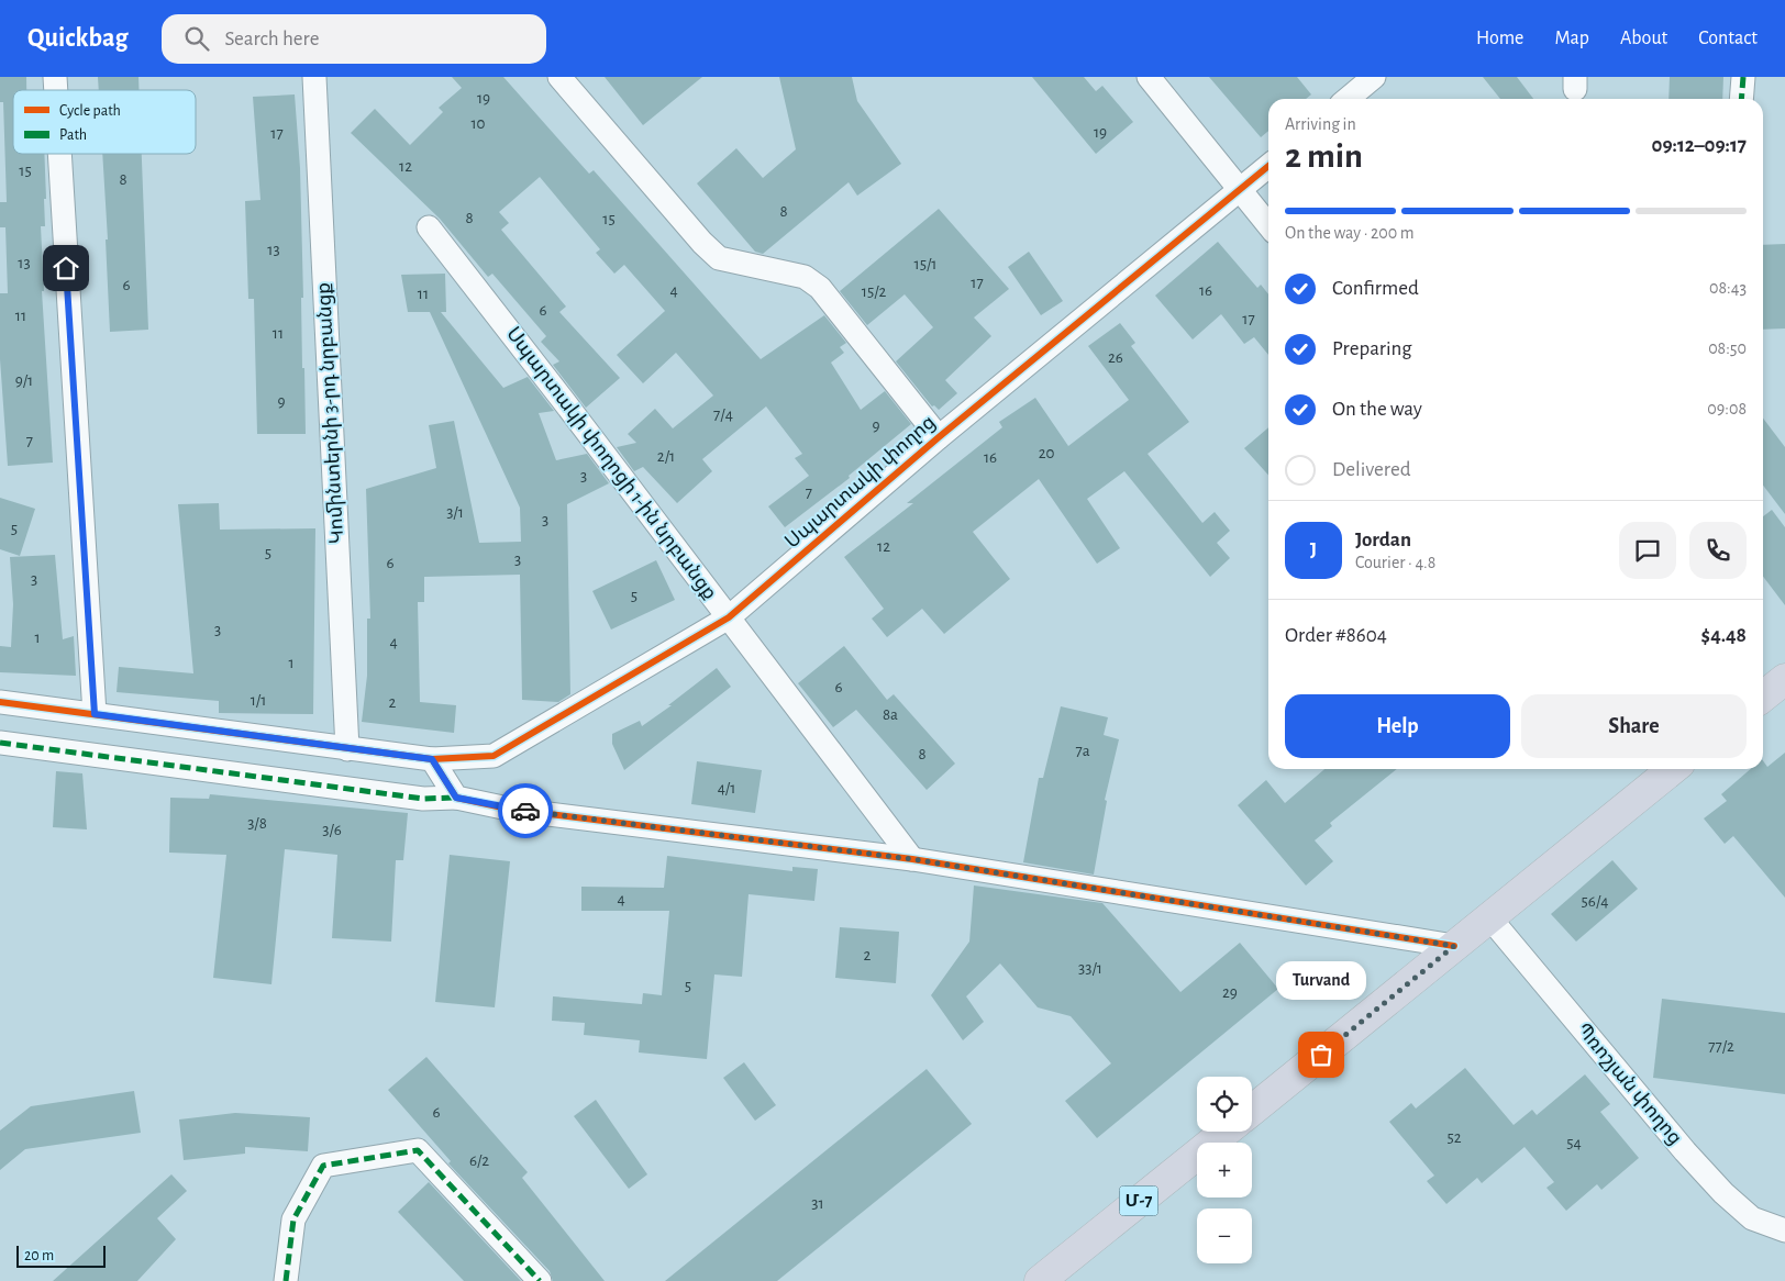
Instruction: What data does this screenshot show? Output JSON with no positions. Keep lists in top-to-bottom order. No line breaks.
{"streets":{"highway":["Մ-7"],"street":["Կոմինտերնի 3-րդ նրբանցք","Սպարտակի փողոցի 1-ին նրբանցք","Սպարտակի փողոց","Պռոշյան փողոց"]},"crossings":[["Կոմինտերնի 3-րդ նրբանցք","Սպարտակի փողոց"],["Սպարտակի փողոցի 1-ին նրբանցք","Սպարտակի փողոց"]],"places":["Turvand"],"house_numbers":["19","10","19","17","12","15","8","8","8","15","13","13","15/1","17","6","4","16","15/2","11","6","11","17","11","26","9/1","9","7/4","9","7","20","2/1","16","3","7","3/1","3","5","12","5","3","6","3","5","3","1","4","1","6","1/1","2","8a","7a","8","4/1","3/8","3/6","4","56/4","2","33/1","5","29","77/2","6","52","54","6/2","31"],"legend":["Cycle path","Path"],"scale_bar":"20 m","page":{"header":"Quickbag","search":"Search here","nav":["Home","Map","About","Contact"],"heading":["2 min","Arriving in","09:12–09:17"],"panel":["Jordan","Courier · 4.8","Order #8604","$4.48"],"bar":"On the way · 200 m","list":[["Confirmed","08:43"],["Preparing","08:50"],["On the way","09:08"],"Delivered"],"round":"J","buttons":["Help","Share"],"bubble":"Turvand","map_buttons":["+","−"],"scale":"20 m"}}
